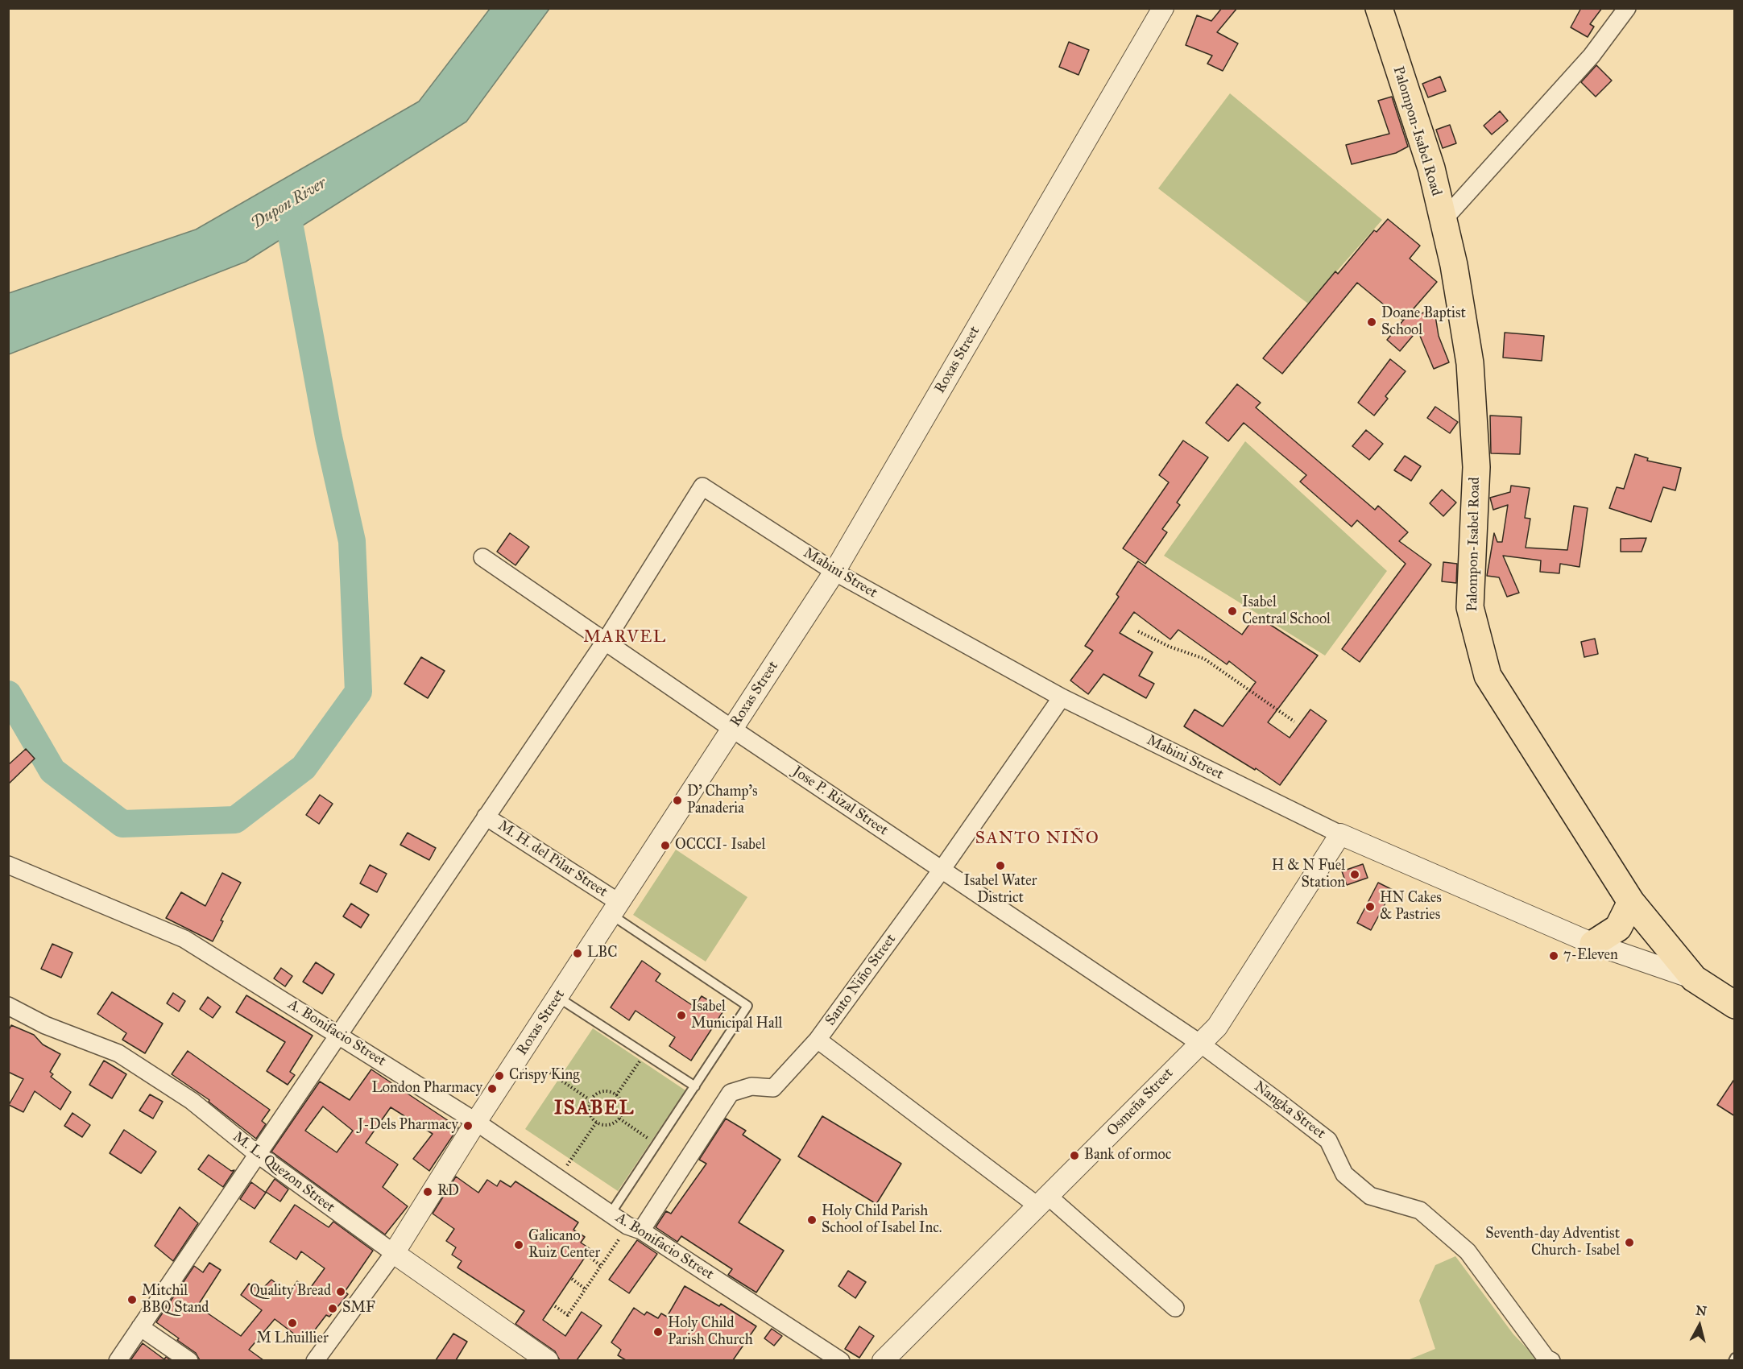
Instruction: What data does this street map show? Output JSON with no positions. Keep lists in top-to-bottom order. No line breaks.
{"streets":{"highway":["Palompon-Isabel Road"],"street":["Roxas Street","Mabini Street","Jose P. Rizal Street","M. H. del Pilar Street","Santo Niño Street","A. Bonifacio Street","Osmeña Street","Nangka Street","M. L. Quezon Street"]},"crossings":[["Palompon-Isabel Road","Mabini Street"],["Roxas Street","Mabini Street"],["Roxas Street","Jose P. Rizal Street"],["Roxas Street","M. H. del Pilar Street"],["Roxas Street","A. Bonifacio Street"],["Roxas Street","M. L. Quezon Street"],["Mabini Street","Jose P. Rizal Street"],["Mabini Street","Santo Niño Street"],["Mabini Street","Osmeña Street"],["Jose P. Rizal Street","Santo Niño Street"],["Jose P. Rizal Street","Osmeña Street"],["Jose P. Rizal Street","Nangka Street"],["Santo Niño Street","A. Bonifacio Street"],["Osmeña Street","Nangka Street"]],"districts":["MARVEL","SANTO NIÑO","ISABEL"],"water":["Dupon River"],"places":["Doane Baptist School","Isabel Central School","D' Champ's Panaderia","OCCCI- Isabel","Isabel Water District","H & N Fuel Station","HN Cakes & Pastries","LBC","7-Eleven","Isabel Municipal Hall","Crispy King","London Pharmacy","J-Dels Pharmacy","Bank of ormoc","RD","Holy Child Parish School of Isabel Inc.","Seventh-day Adventist Church- Isabel","Galicano Ruiz Center","Quality Bread","Mitchil BBQ Stand","SMF","M Lhuillier","Holy Child Parish Church"],"north":"top"}
